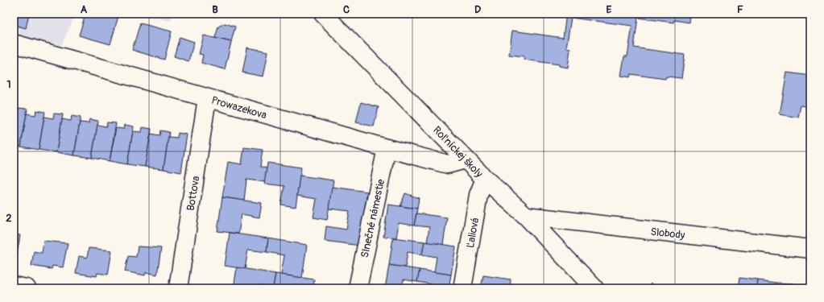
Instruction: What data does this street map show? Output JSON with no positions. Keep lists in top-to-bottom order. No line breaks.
{"streets":{"street":["Prowazekova","Roľníckej školy","Bottova","Slnečné námestie","Ľaliová","Slobody"]},"crossings":[["Prowazekova","Roľníckej školy"],["Prowazekova","Bottova"],["Prowazekova","Slnečné námestie"],["Roľníckej školy","Ľaliová"],["Roľníckej školy","Slobody"]],"grid":{"columns":["A","B","C","D","E","F"],"rows":["1","2"]}}
